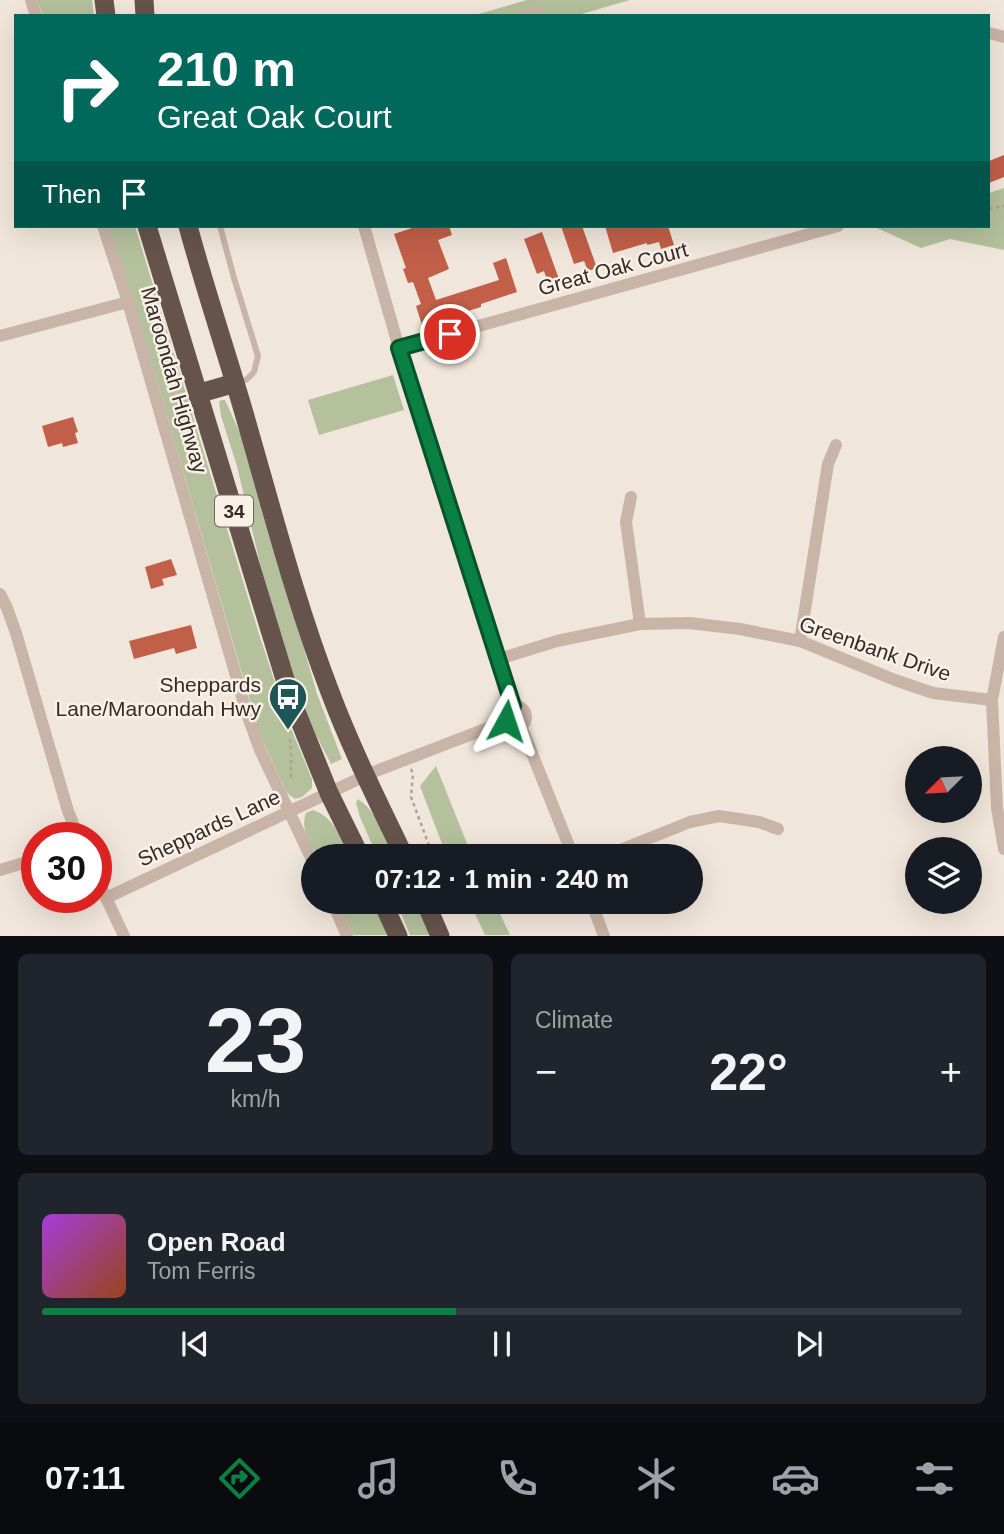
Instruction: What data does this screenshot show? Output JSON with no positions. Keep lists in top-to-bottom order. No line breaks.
{"streets":{"highway":["Maroondah Highway","34"],"street":["Great Oak Court","Greenbank Drive","Sheppards Lane"]},"crossings":[["Maroondah Highway","Sheppards Lane"],["34","Sheppards Lane"]],"places":{"bus stop":["Sheppards Lane/Maroondah Hwy"]},"north":"bottom left","page":{"turn":["210 m","Great Oak Court"],"then":"Then","limit":"30","trip":"07:12 · 1 min · 240 m","tile":[["23","km/h"],"Climate"],"heat":["−","22°","+"],"song":["Open Road","Tom Ferris"],"tabs":"07:11"}}
